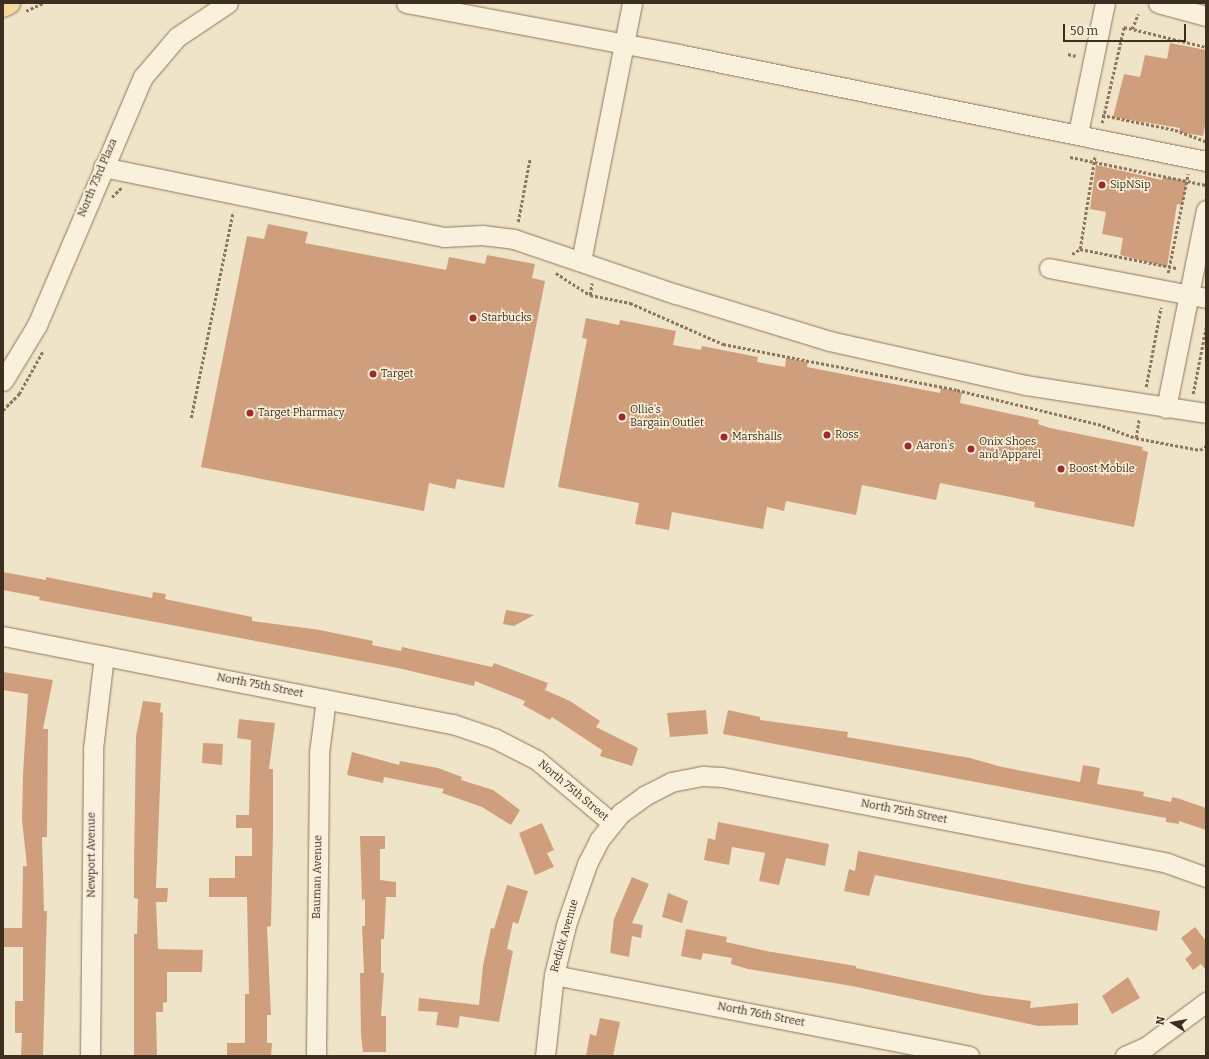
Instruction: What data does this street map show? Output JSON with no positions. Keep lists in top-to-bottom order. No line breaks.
{"streets":{"street":["North 73rd Plaza","North 75th Street","Newport Avenue","Bauman Avenue","Redick Avenue","North 76th Street"]},"crossings":[["North 75th Street","Newport Avenue"],["North 75th Street","Bauman Avenue"],["North 75th Street","Redick Avenue"],["Redick Avenue","North 76th Street"]],"places":["SipNSip","Starbucks","Target","Target Pharmacy","Ollie's Bargain Outlet","Ross","Marshalls","Aaron's","Onix Shoes and Apparel","Boost Mobile"],"scale_bar":"50 m","north":"left"}
